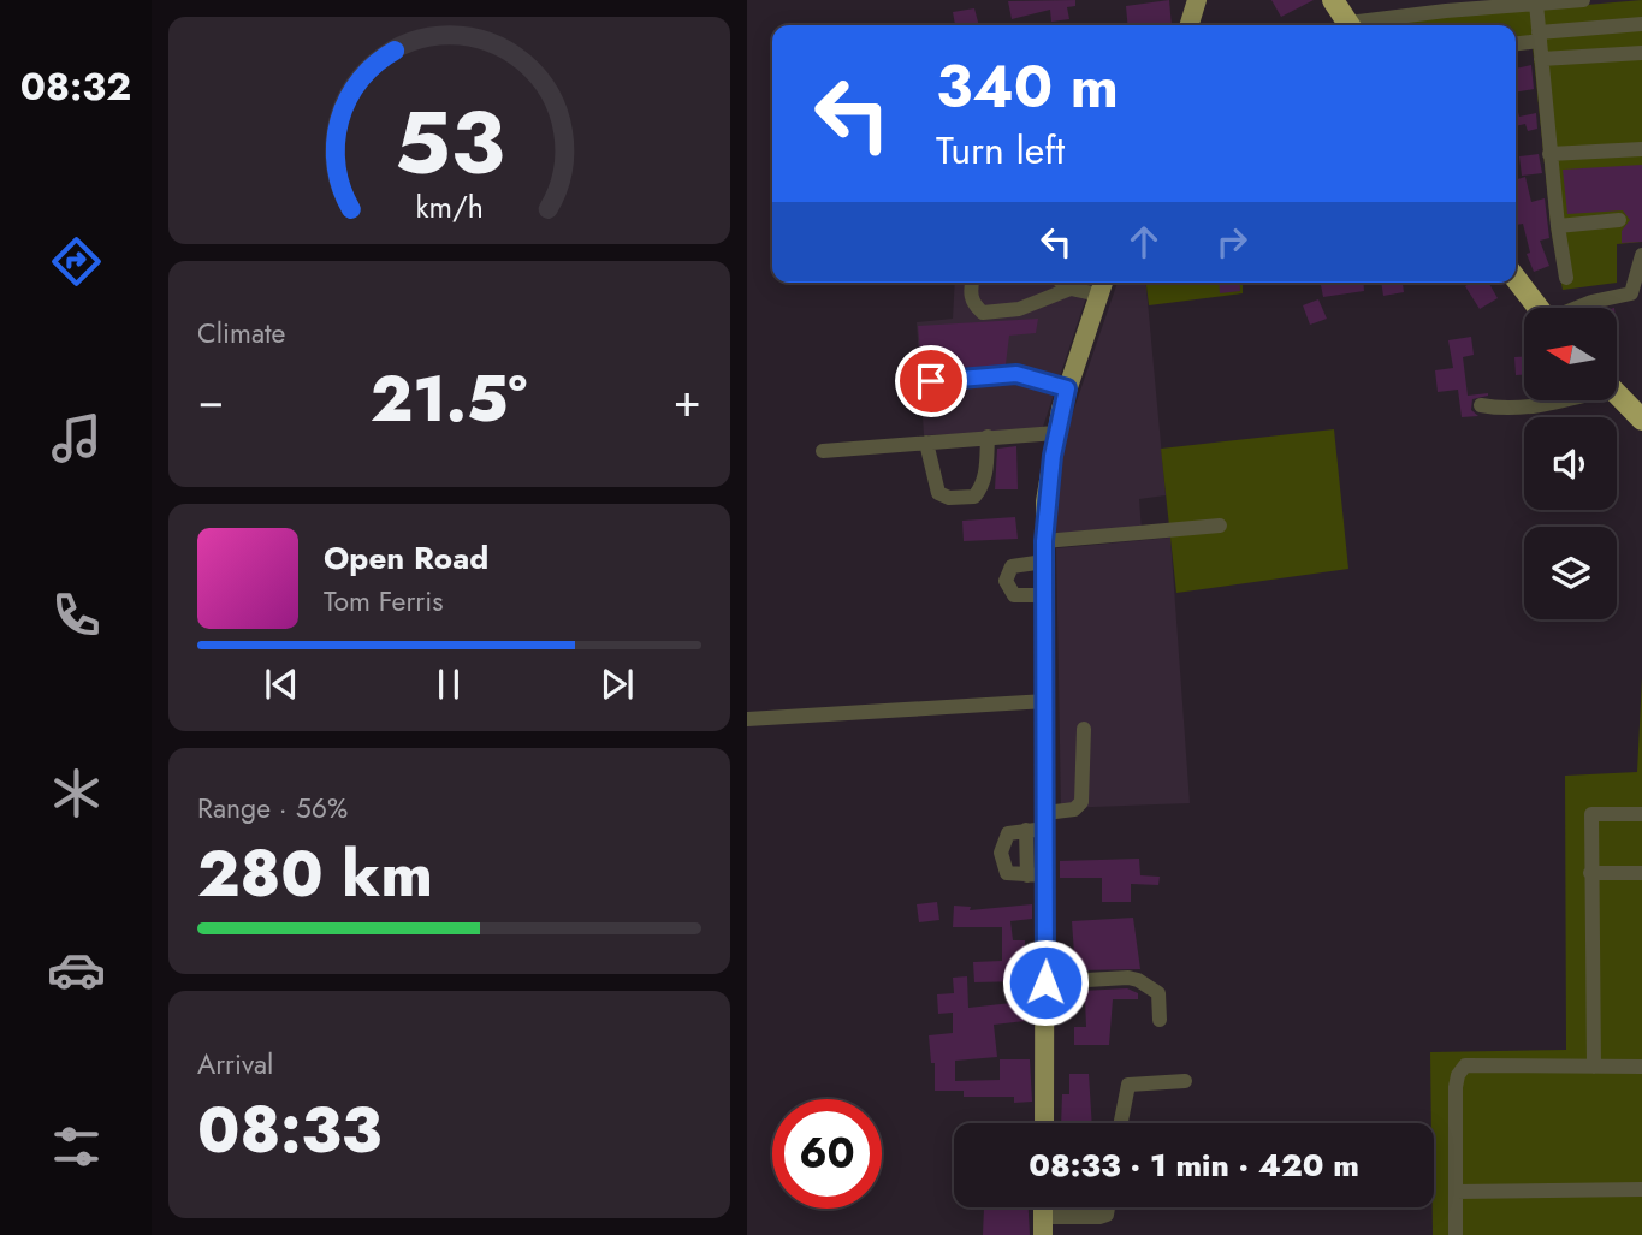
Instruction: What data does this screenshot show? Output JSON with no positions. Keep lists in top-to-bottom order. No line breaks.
{"north":"left","page":{"tabs":"08:32","turn":["340 m","Turn left"],"tile":["Climate",["Range · 56%","280 km"],["Arrival","08:33"]],"heat":["−","21.5°","+"],"song":["Open Road","Tom Ferris"],"limit":"60","trip":"08:33 · 1 min · 420 m","gauge":["53","km/h"]}}
